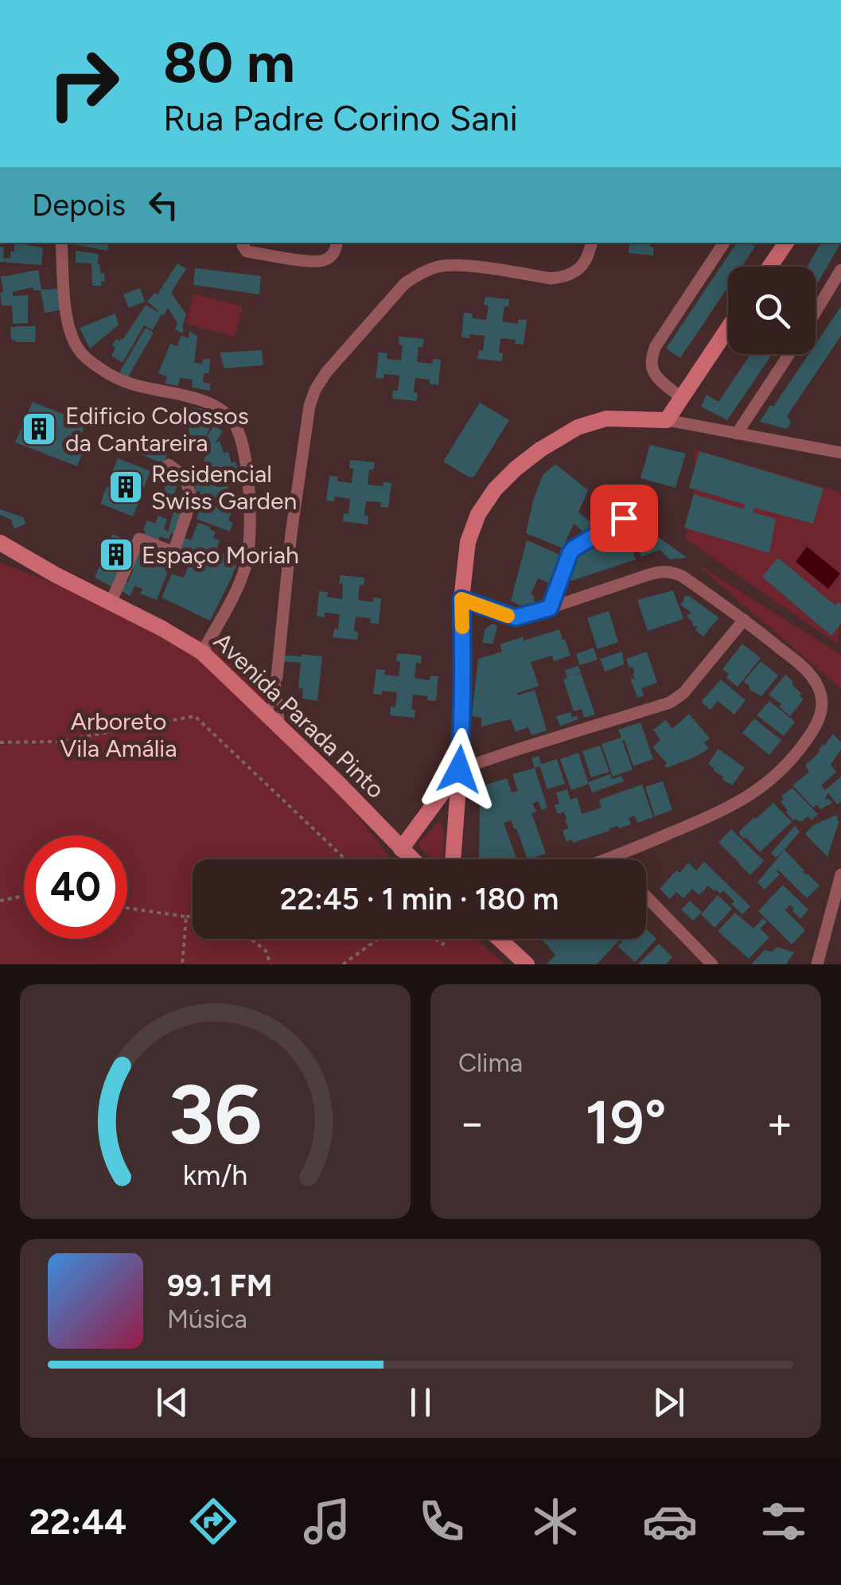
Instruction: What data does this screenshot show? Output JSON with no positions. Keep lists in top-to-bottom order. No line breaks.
{"streets":{"street":["Avenida Parada Pinto"]},"parks":["Arboreto Vila Amália"],"places":{"building":["Edificio Colossos da Cantareira","Residencial Swiss Garden","Espaço Moriah"]},"page":{"turn":["80 m","Rua Padre Corino Sani"],"then":"Depois","limit":"40","trip":"22:45 · 1 min · 180 m","tile":"Clima","heat":["−","19°","+"],"song":["99.1 FM","Música"],"tabs":"22:44","gauge":["36","km/h"]}}
